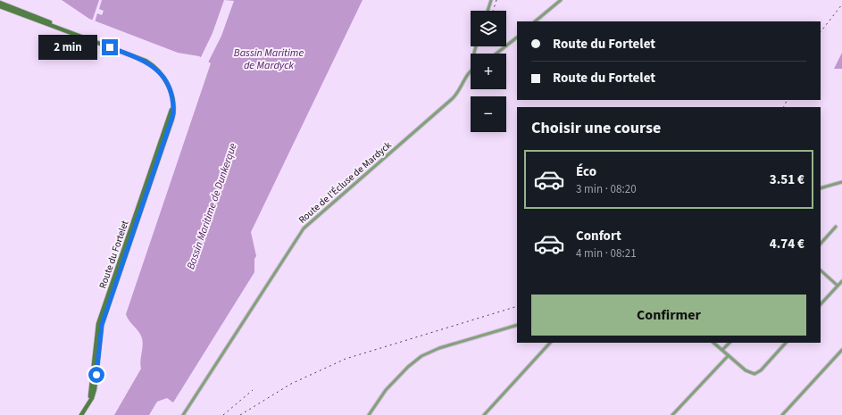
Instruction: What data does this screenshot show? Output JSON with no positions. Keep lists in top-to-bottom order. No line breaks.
{"streets":{"main road":["Route du Fortelet"],"street":["Route de l'Écluse de Mardyck"]},"water":["Bassin Maritime de Mardyck","Bassin Maritime de Dunkerque"],"page":{"map_buttons":["+","−"],"banner":["Route du Fortelet","Route du Fortelet"],"bubble":"2 min","heading":"Choisir une course","list":[{"name":"Éco","note":"3 min · 08:20","value":"3.51 €"},{"name":"Confort","note":"4 min · 08:21","value":"4.74 €"}],"buttons":"Confirmer"}}
